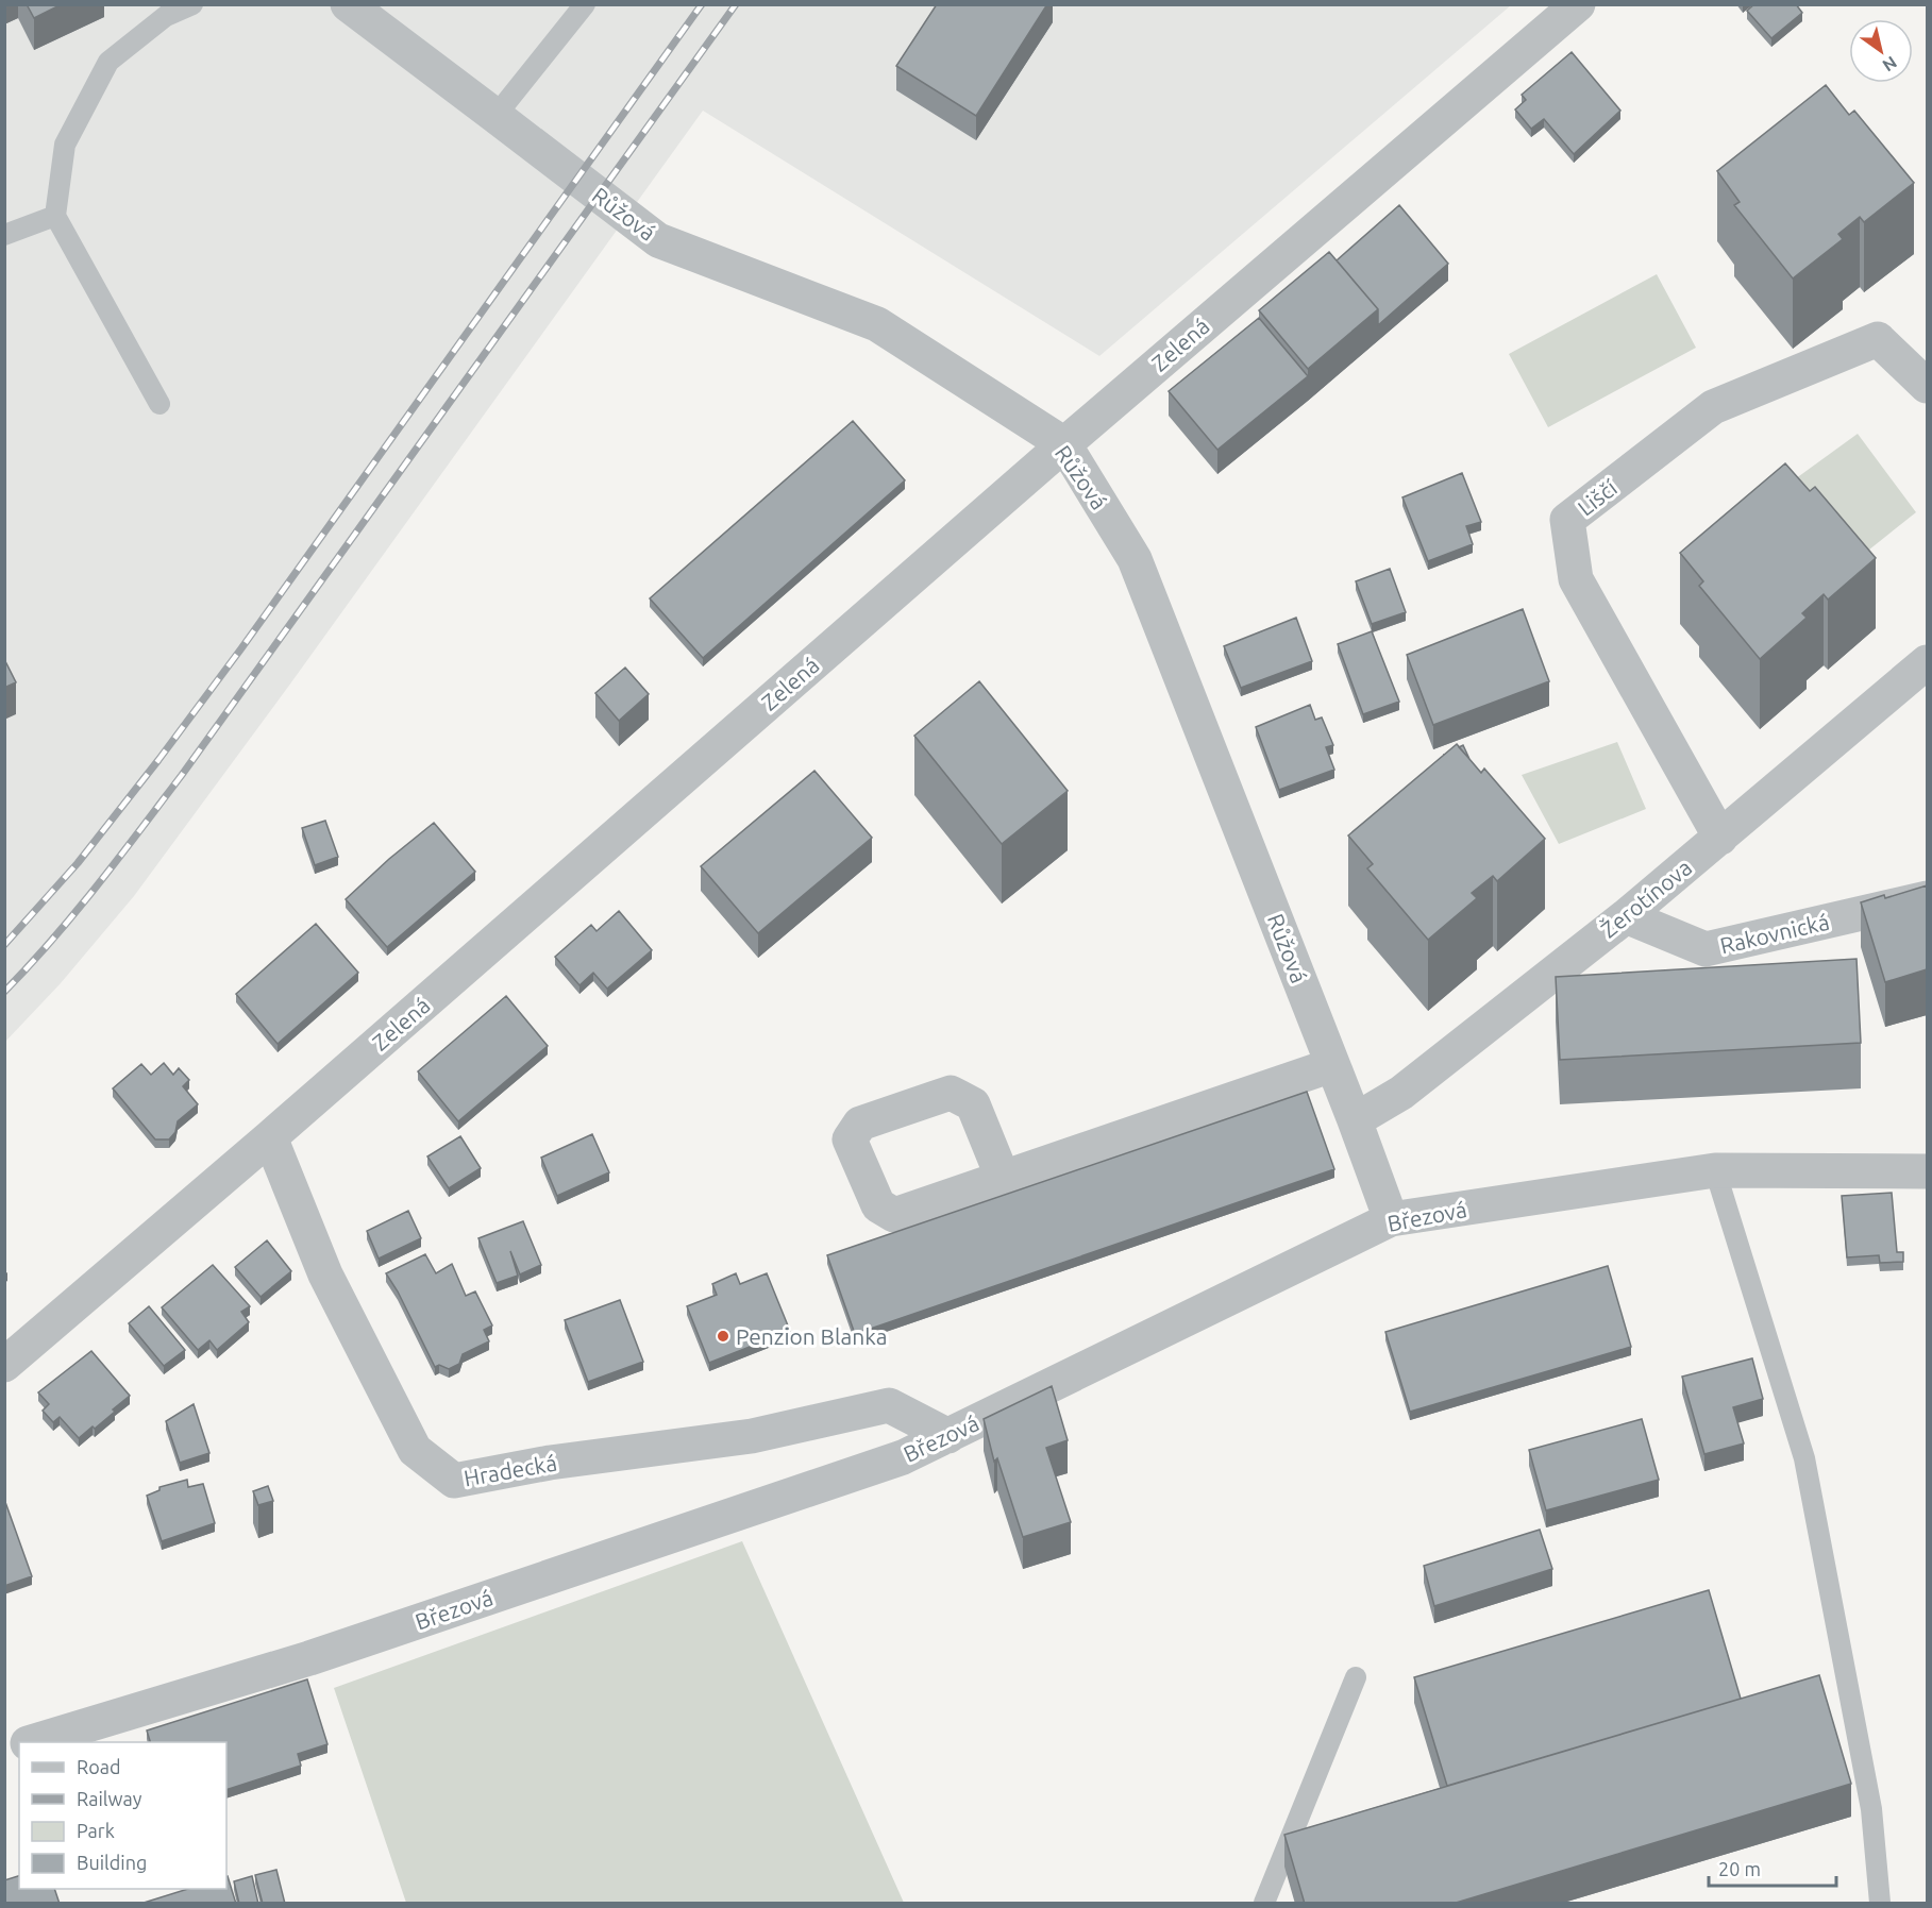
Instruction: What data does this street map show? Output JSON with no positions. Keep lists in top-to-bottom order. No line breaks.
{"streets":{"street":["Růžová","Zelená","Liščí","Žerotínova","Rakovnická","Březová","Hradecká"]},"crossings":[["Růžová","Zelená"],["Růžová","Žerotínova"],["Růžová","Březová"],["Zelená","Hradecká"],["Liščí","Žerotínova"],["Žerotínova","Rakovnická"],["Březová","Hradecká"]],"places":["Penzion Blanka"],"legend":["Road","Railway","Park","Building"],"scale_bar":"20 m","north":"bottom right"}
